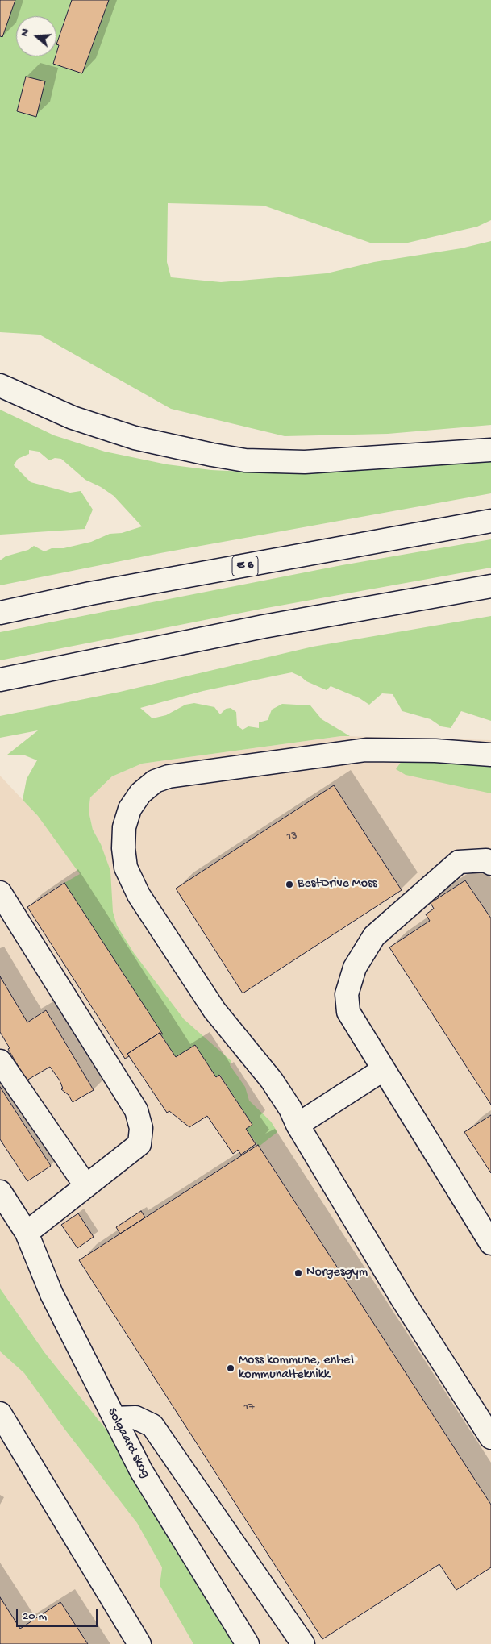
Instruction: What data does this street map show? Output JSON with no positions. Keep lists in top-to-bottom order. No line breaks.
{"streets":{"main road":["E 6","Solgaard skog"]},"places":["BestDrive Moss","Norgesgym","Moss kommune, enhet kommunalteknikk"],"house_numbers":["13","17"],"scale_bar":"20 m","north":"left"}
